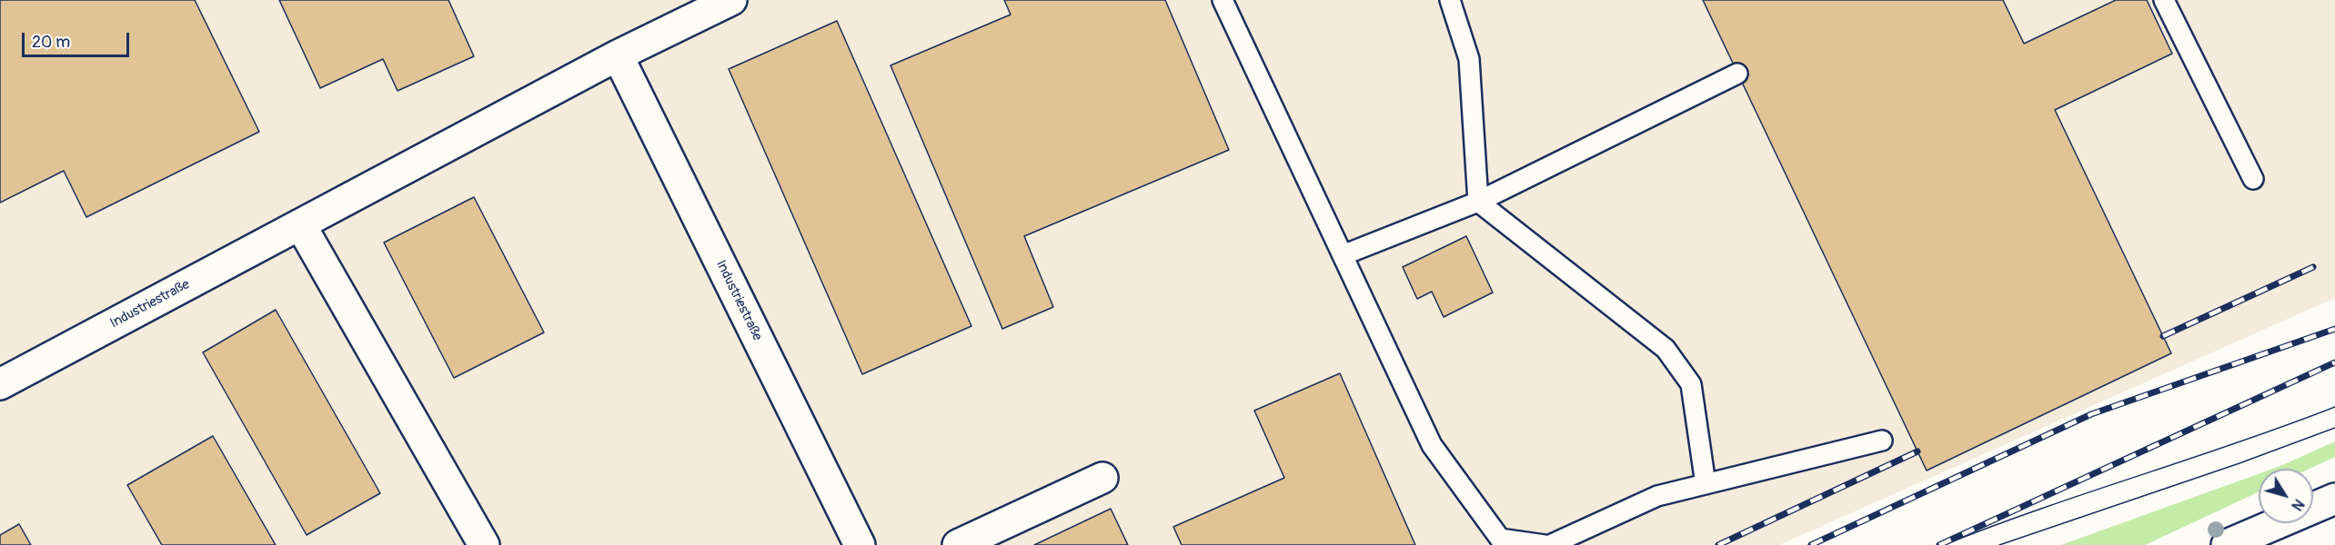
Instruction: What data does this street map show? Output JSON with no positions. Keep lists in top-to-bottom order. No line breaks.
{"streets":{"street":["Industriestraße"]},"scale_bar":"20 m","north":"bottom right"}
